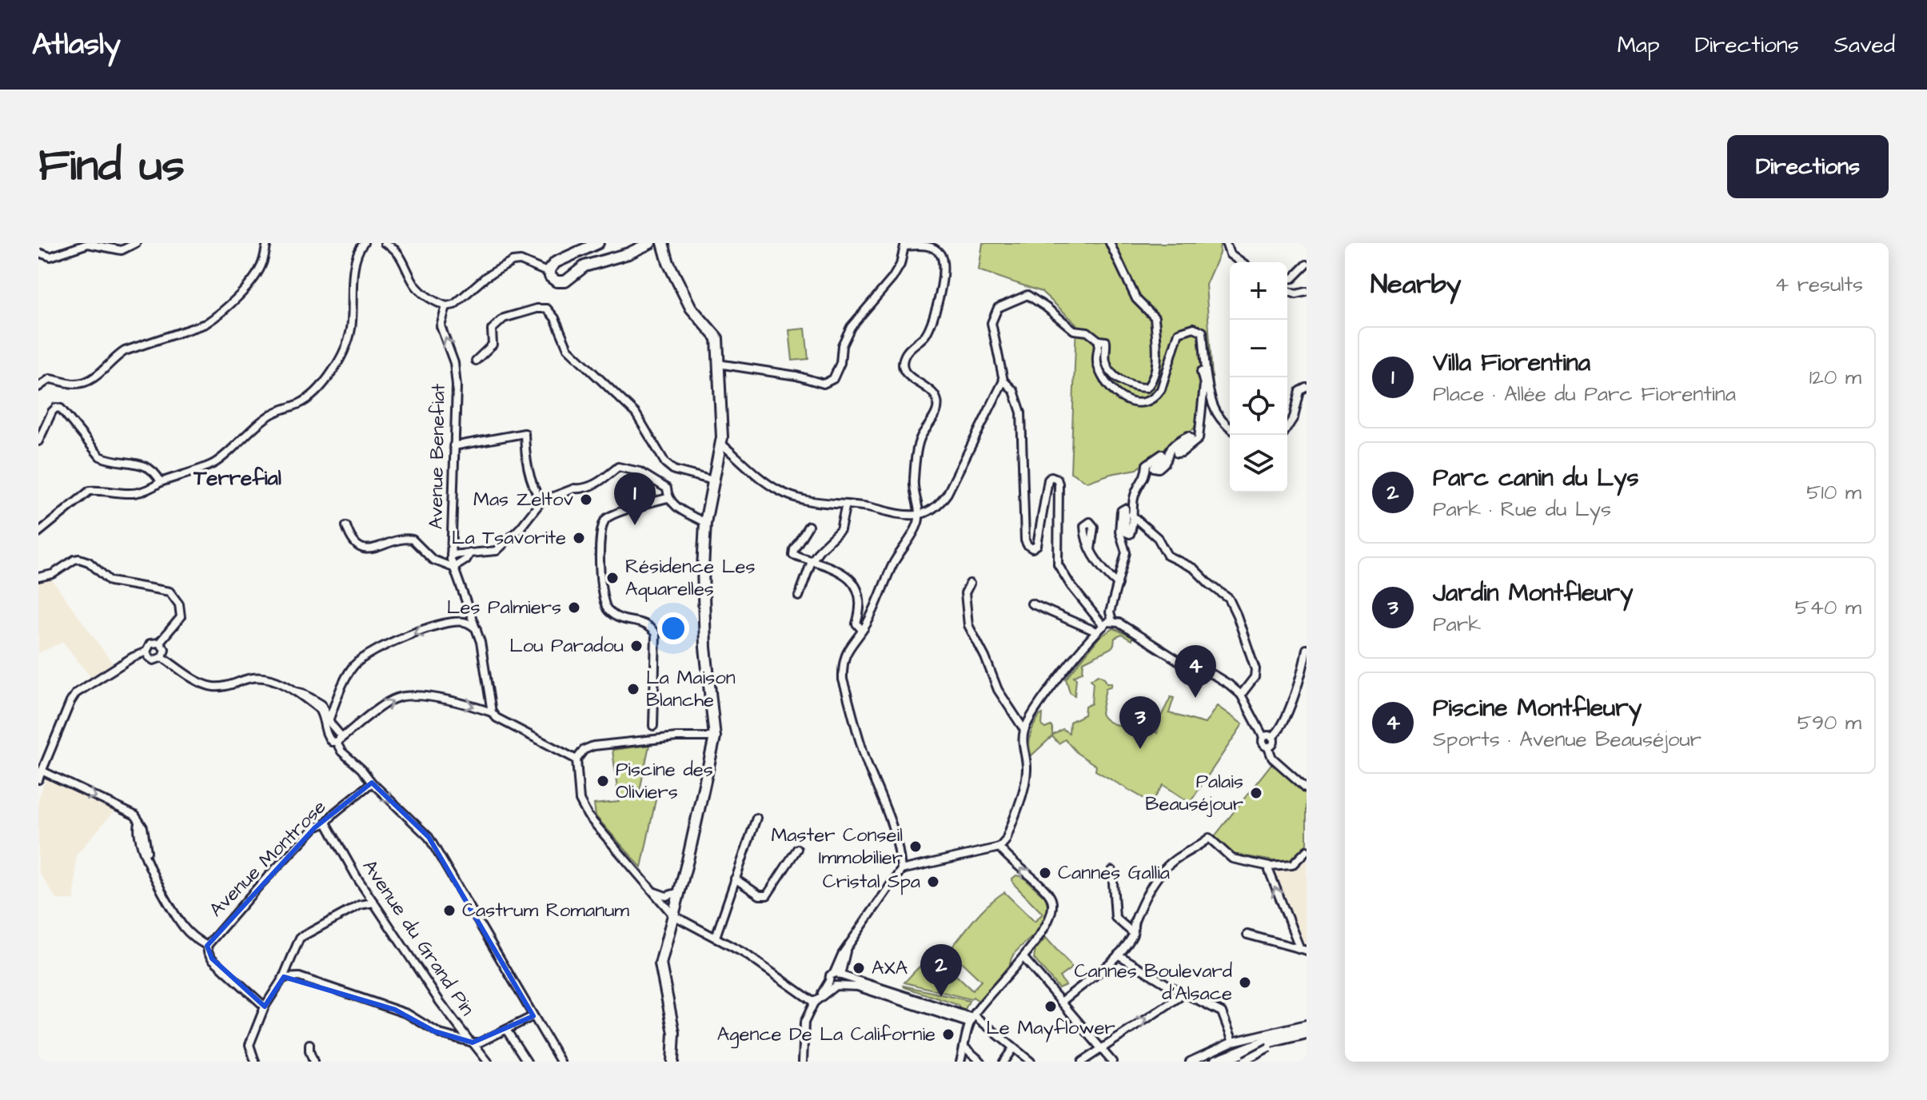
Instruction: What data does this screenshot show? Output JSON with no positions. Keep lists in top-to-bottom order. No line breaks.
{"streets":{"street":["Avenue Benefiat","Avenue Montrose","Avenue du Grand Pin"]},"crossings":[["Avenue Montrose","Avenue du Grand Pin"]],"districts":["Terrefial"],"places":["Mas Zeltov","La Tsavorite","Résidence Les Aquarelles","Les Palmiers","Lou Paradou","La Maison Blanche","Piscine des Oliviers","Palais Beauséjour","Master Conseil Immobilier","Cannes Gallia","Cristal Spa","Castrum Romanum","AXA","Cannes Boulevard d'Alsace","Le Mayflower","Agence De La Californie"],"page":{"header":"Atlasly","nav":["Map","Directions","Saved"],"title":"Find us","buttons":"Directions","heading":["Nearby","4 results"],"map_buttons":["+","−"],"list":[{"mark":"1","name":"Villa Fiorentina","note":"Place · Allée du Parc Fiorentina","value":"120 m"},{"mark":"2","name":"Parc canin du Lys","note":"Park · Rue du Lys","value":"510 m"},{"mark":"3","name":"Jardin Montfleury","note":"Park","value":"540 m"},{"mark":"4","name":"Piscine Montfleury","note":"Sports · Avenue Beauséjour","value":"590 m"}],"pins":["1","4","3","2"]}}
